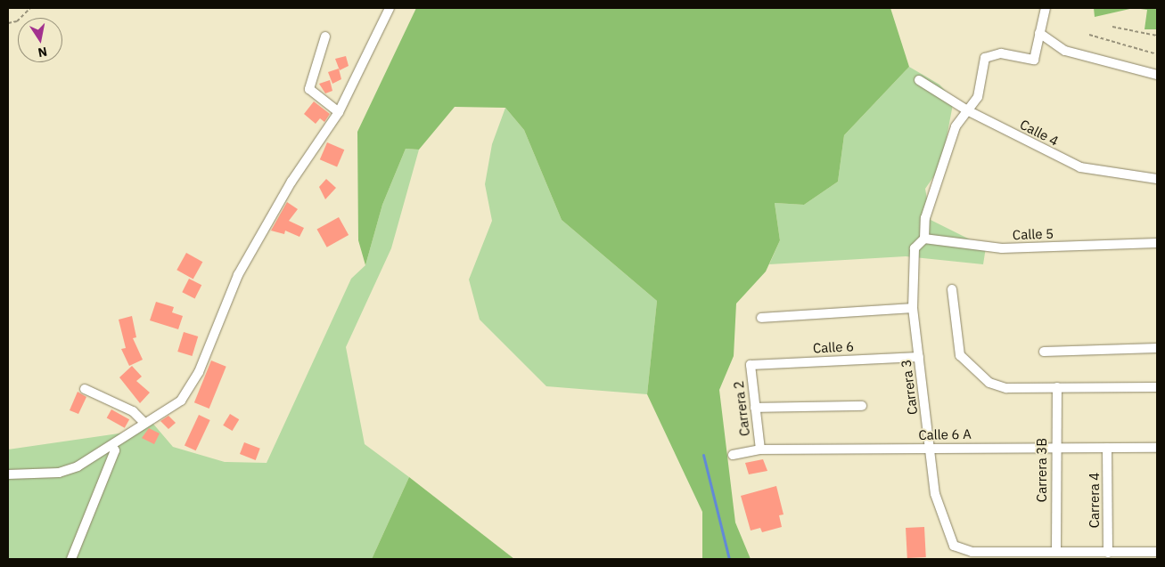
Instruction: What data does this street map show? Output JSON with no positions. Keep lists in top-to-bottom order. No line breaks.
{"streets":{"street":["Calle 4","Calle 5","Calle 6","Carrera 3","Carrera 2","Calle 6 A","Carrera 3B","Carrera 4"]},"crossings":[["Calle 5","Carrera 3"],["Calle 6","Carrera 3"],["Calle 6","Carrera 2"],["Carrera 3","Calle 6 A"],["Carrera 3","Carrera 3B"],["Carrera 2","Calle 6 A"],["Calle 6 A","Carrera 3B"],["Calle 6 A","Carrera 4"]],"north":"bottom"}
